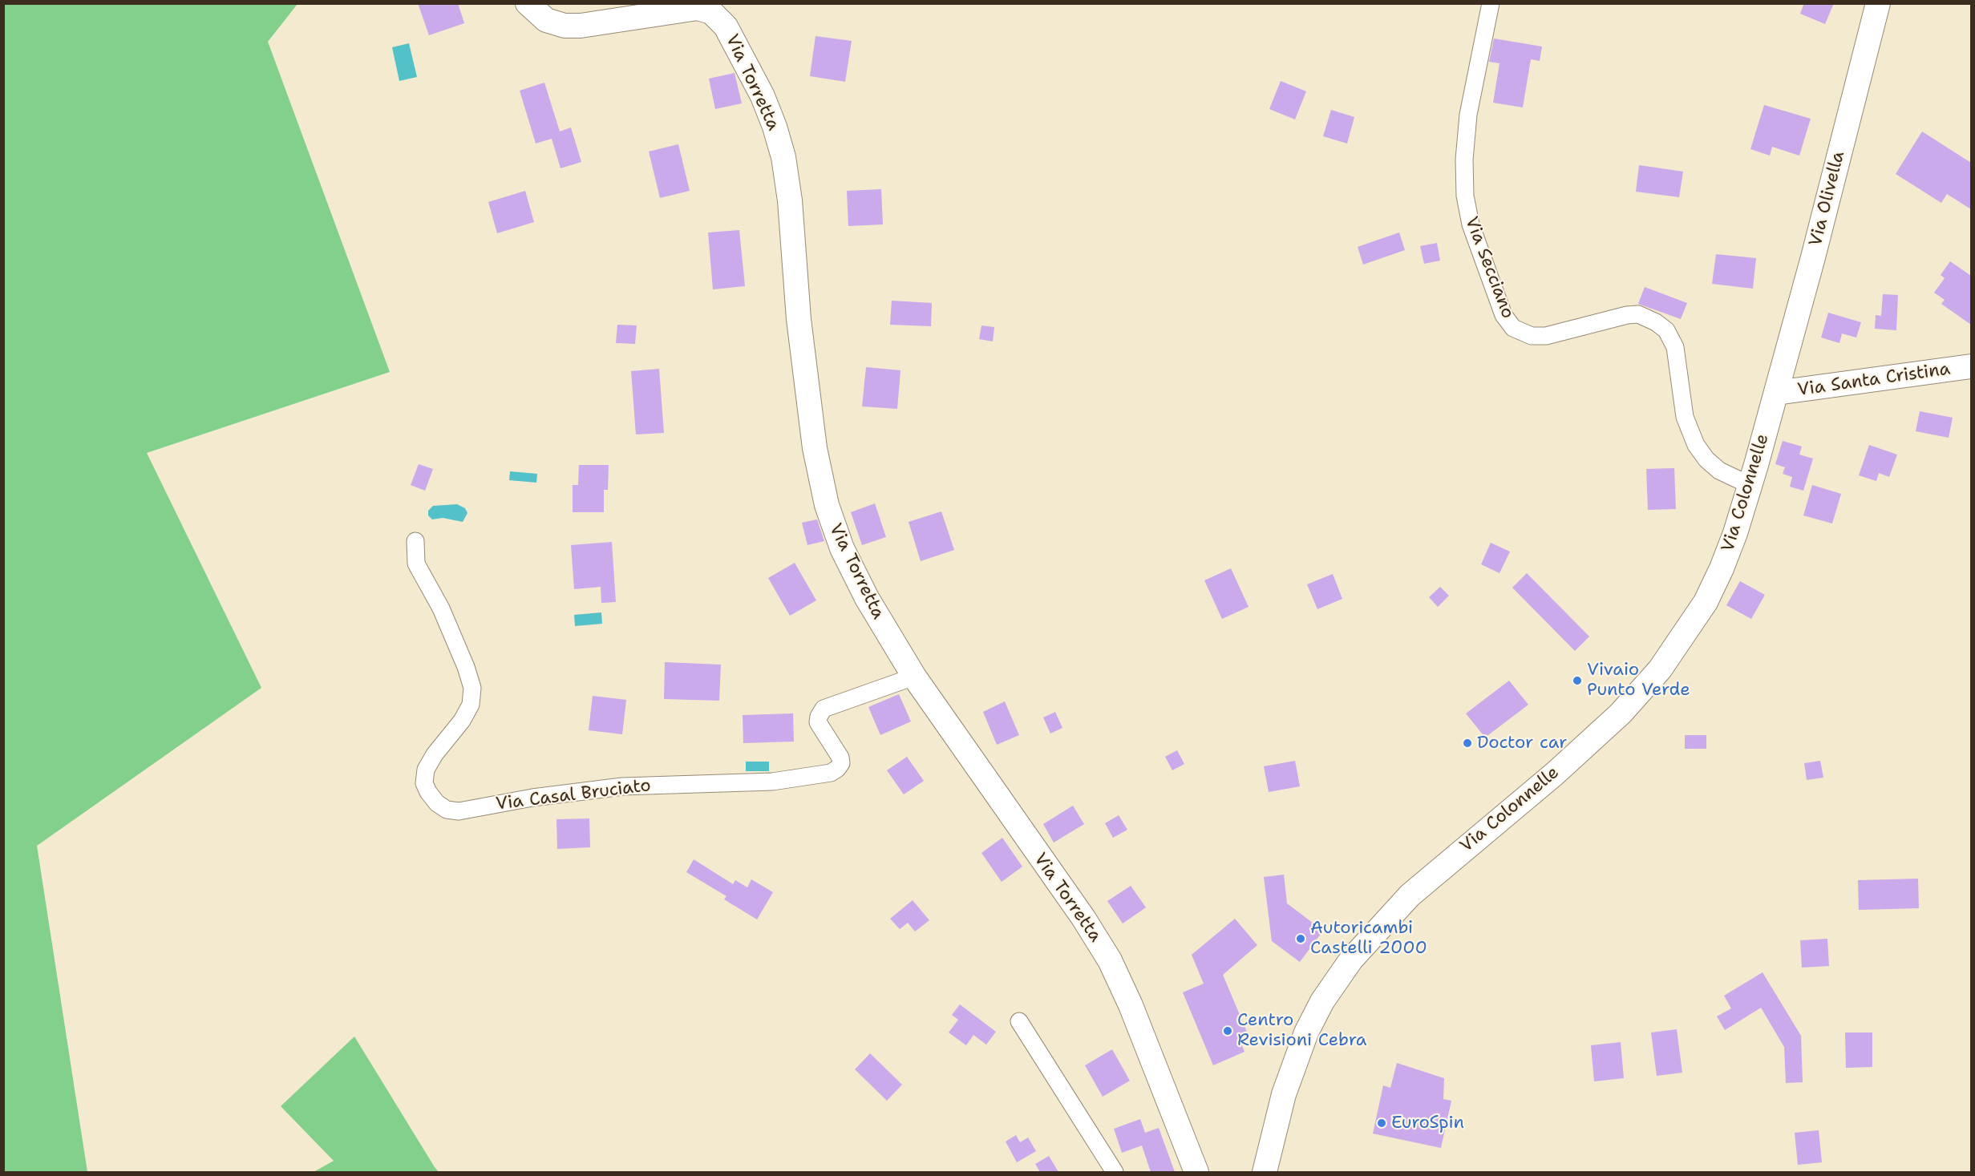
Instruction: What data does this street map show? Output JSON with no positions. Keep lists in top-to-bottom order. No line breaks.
{"streets":{"street":["Via Torretta","Via Olivella","Via Secciano","Via Santa Cristina","Via Colonnelle","Via Casal Bruciato"]},"crossings":[["Via Torretta","Via Casal Bruciato"],["Via Olivella","Via Santa Cristina"],["Via Olivella","Via Colonnelle"],["Via Secciano","Via Colonnelle"],["Via Santa Cristina","Via Colonnelle"]],"places":["Vivaio Punto Verde","Doctor car","Autoricambi Castelli 2000","Centro Revisioni Cebra","EuroSpin"]}
